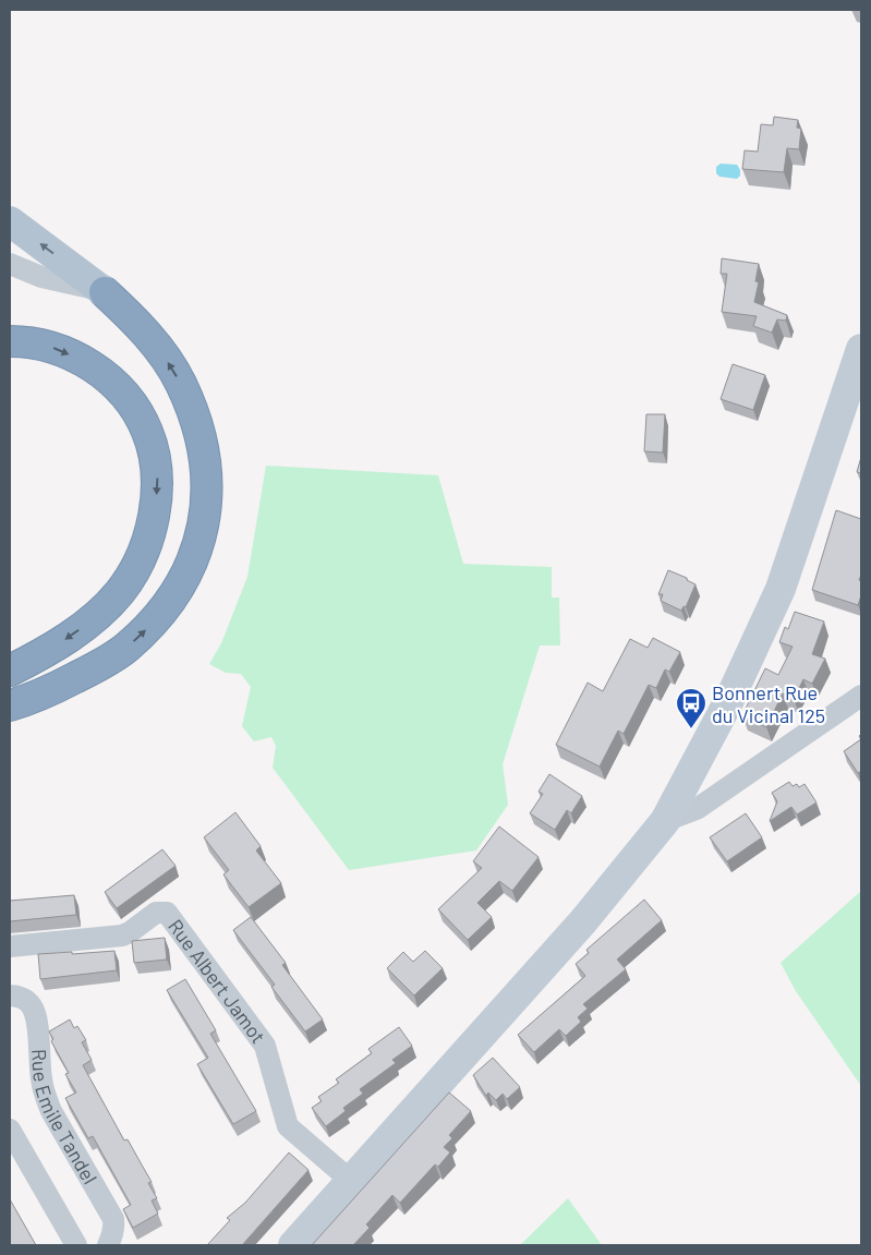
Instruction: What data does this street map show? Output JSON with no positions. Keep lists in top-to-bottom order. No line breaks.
{"streets":{"street":["Rue Albert Jamot","Rue Emile Tandel"]},"places":{"bus stop":["Bonnert Rue du Vicinal 125"]}}
